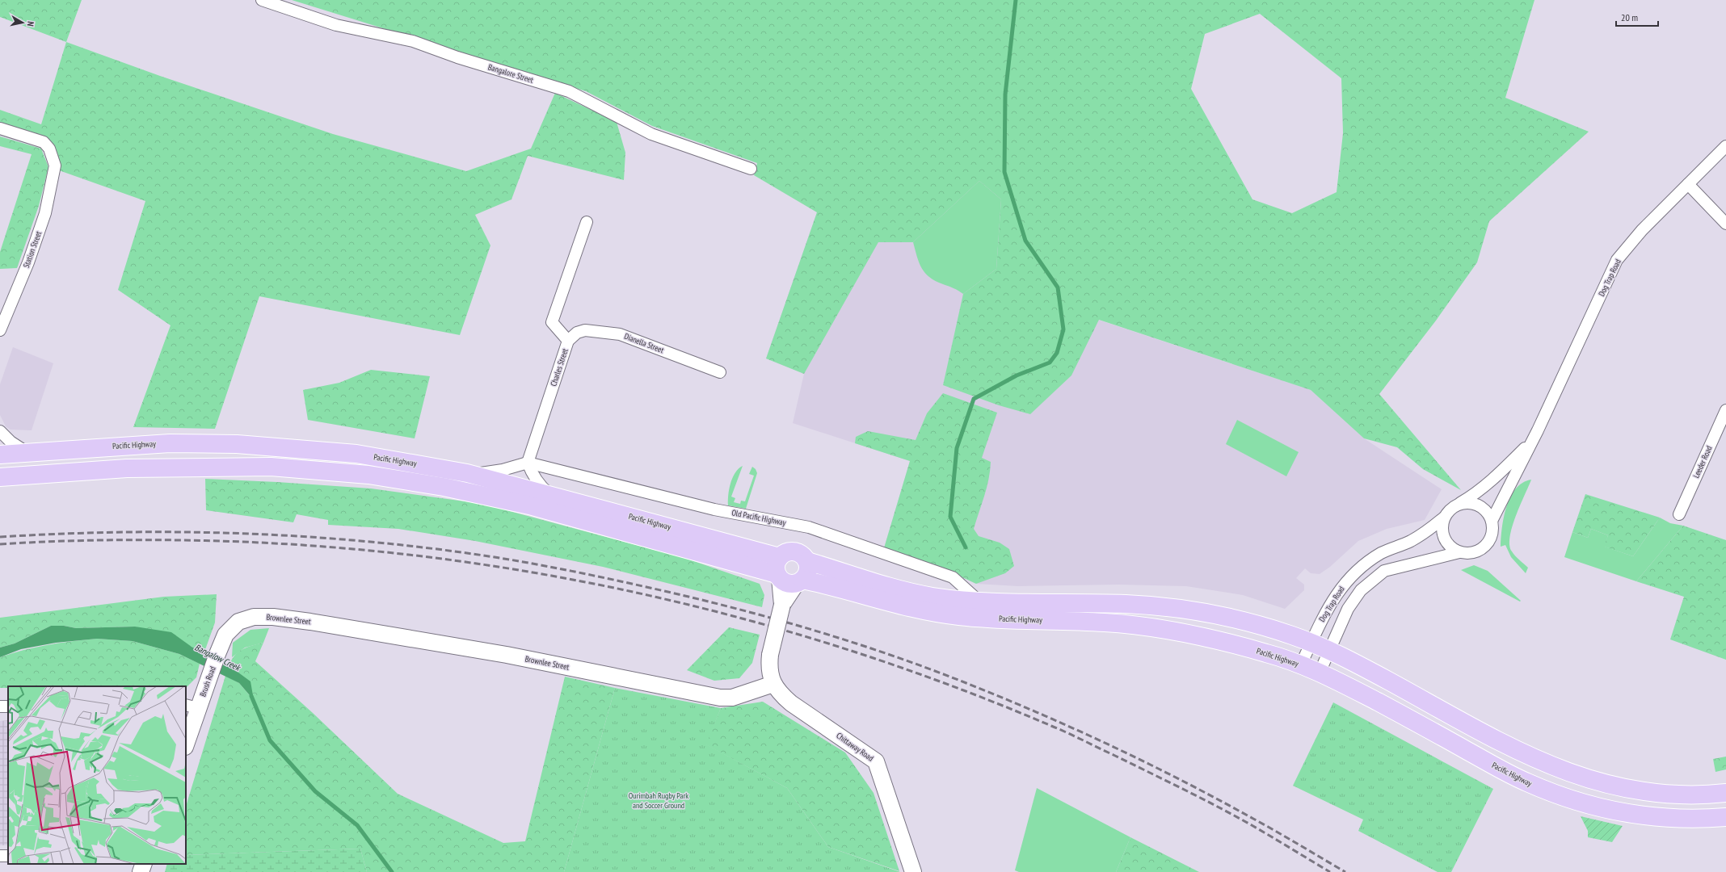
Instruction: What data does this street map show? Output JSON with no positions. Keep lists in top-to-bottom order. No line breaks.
{"streets":{"main road":["Pacific Highway"],"street":["Bangalore Street","Station Street","Dog Trap Road","Dianella Street","Charles Street","Leeder Road","Old Pacific Highway","Brownlee Street","Brush Road","Chittaway Road"]},"crossings":[["Dog Trap Road","Pacific Highway"],["Dianella Street","Charles Street"],["Charles Street","Old Pacific Highway"],["Pacific Highway","Old Pacific Highway"],["Brownlee Street","Brush Road"],["Brownlee Street","Chittaway Road"]],"water":["Bangalow Creek"],"parks":["Ourimbah Rugby Park and Soccer Ground"],"scale_bar":"20 m","north":"right"}
